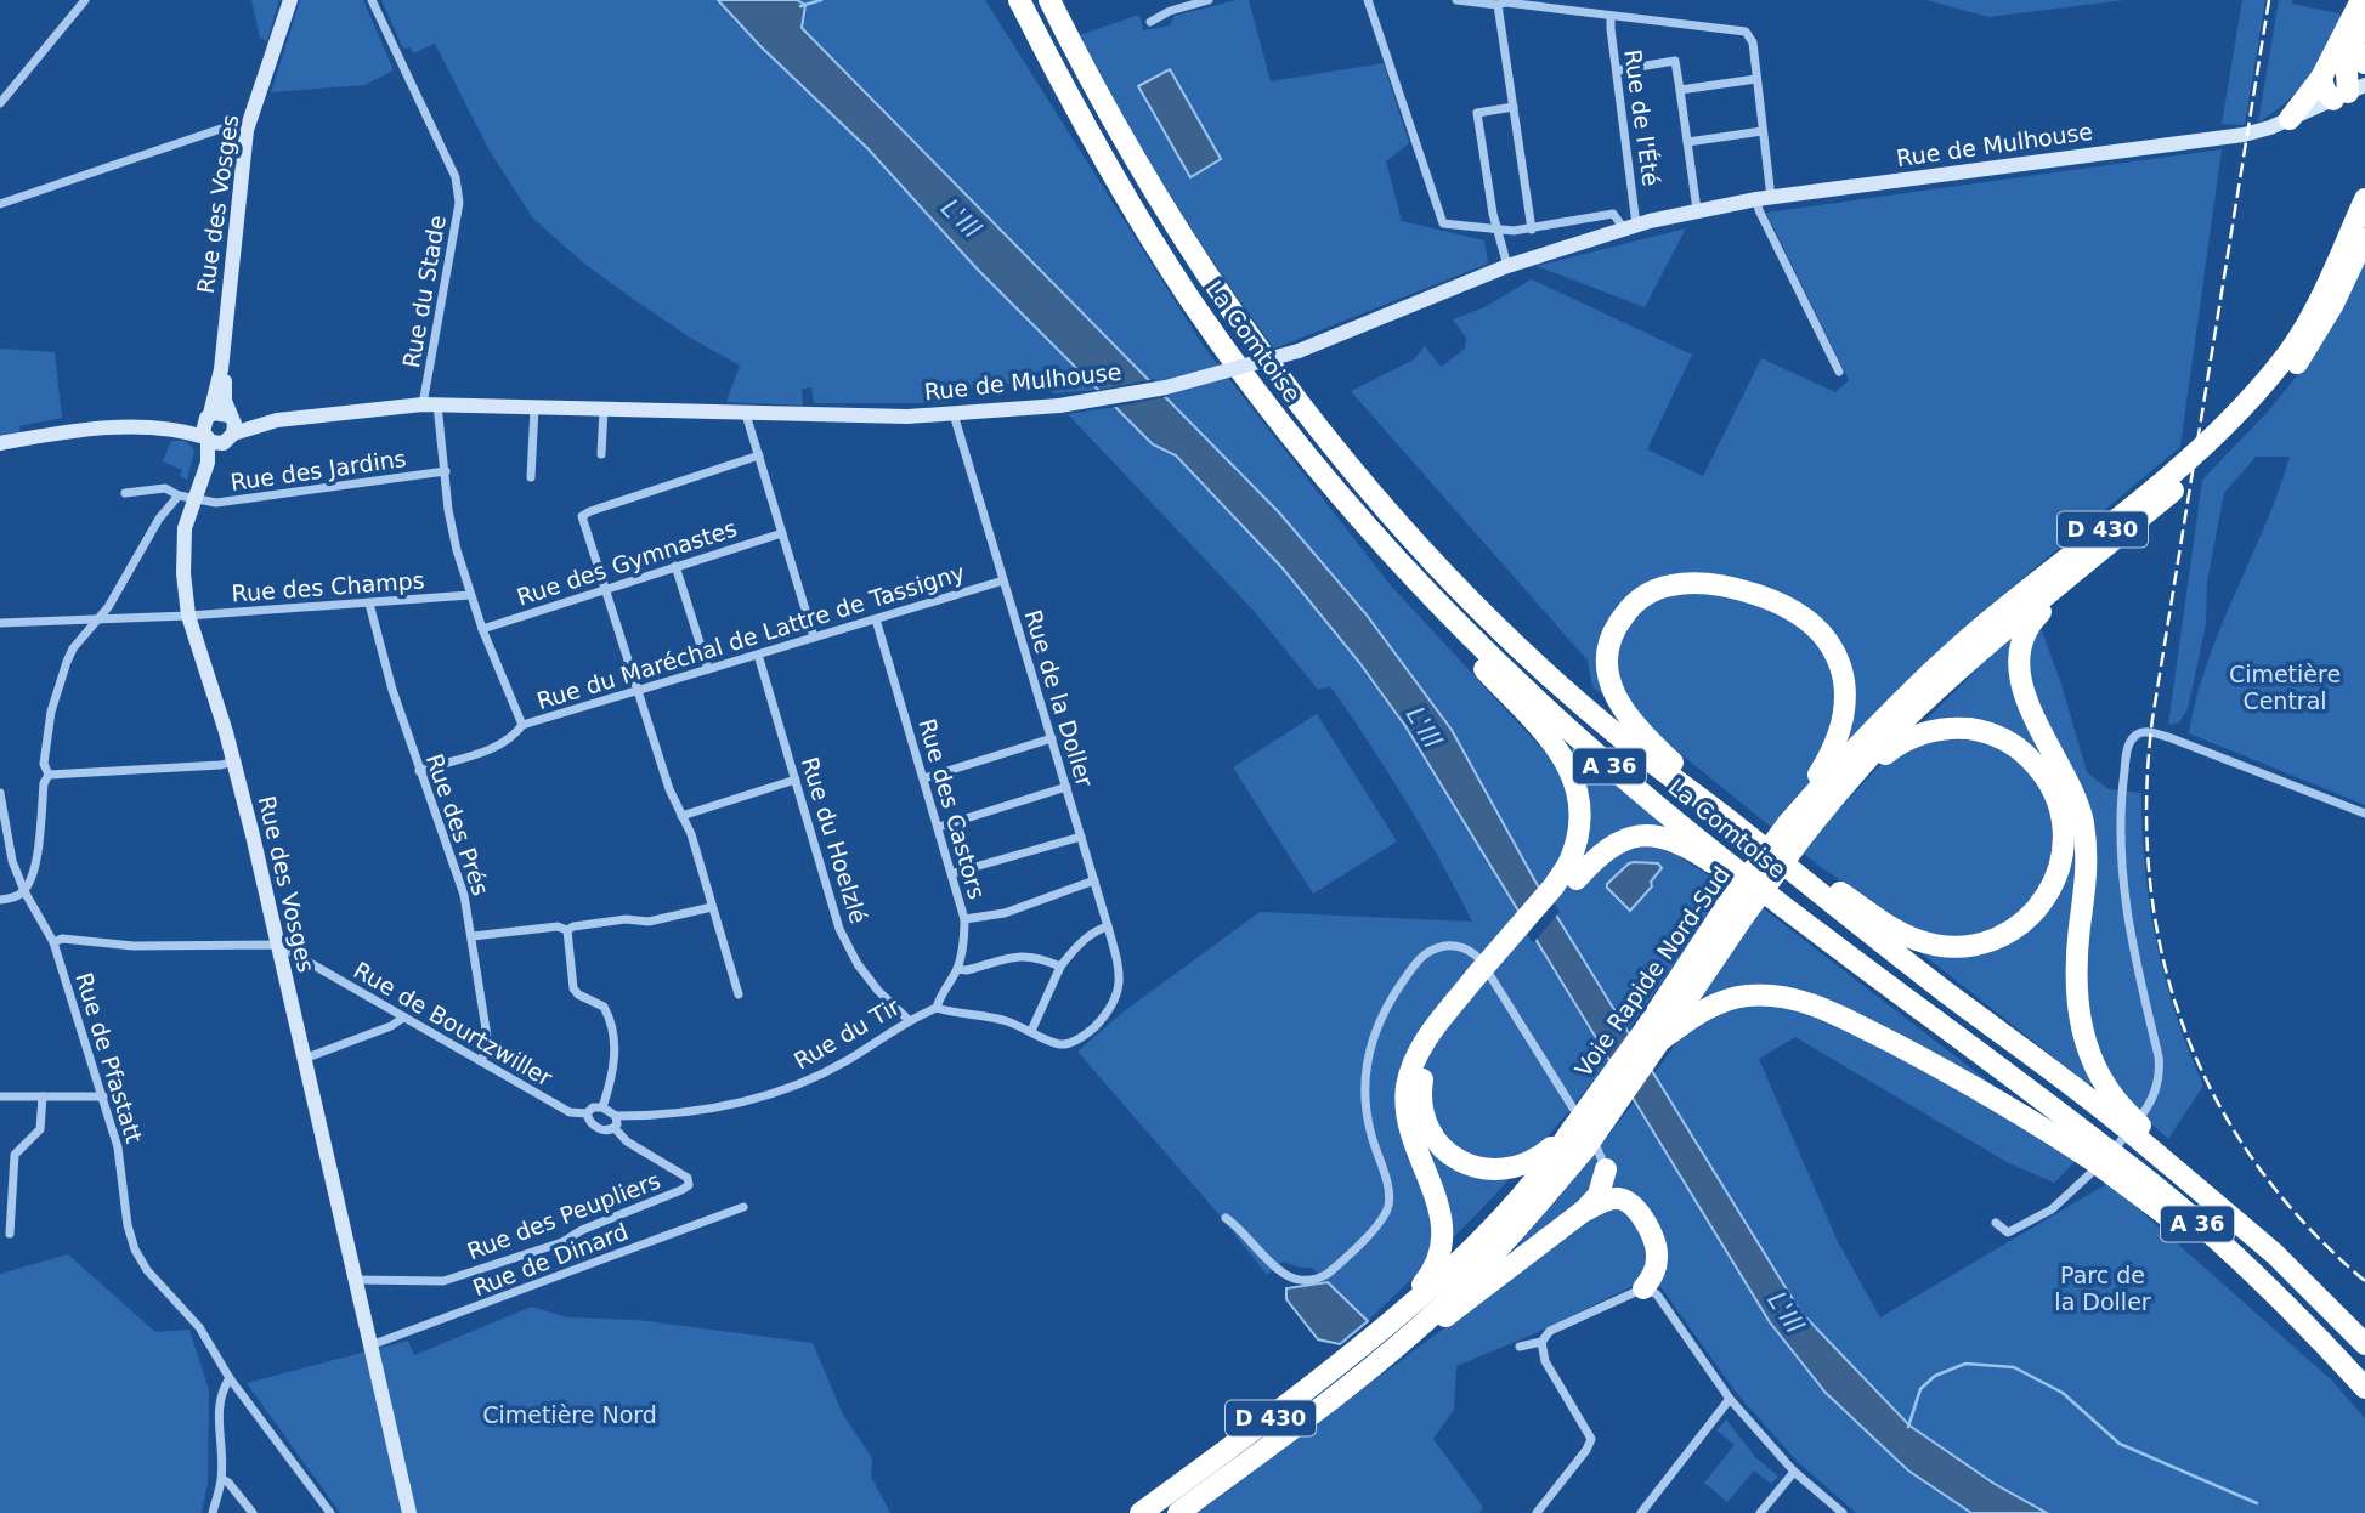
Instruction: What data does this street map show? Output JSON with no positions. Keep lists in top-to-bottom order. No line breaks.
{"streets":{"highway":["La Comtoise","D 430","A 36","Voie Rapide Nord-Sud"],"main road":["Rue de Mulhouse","Rue des Vosges"],"street":["Rue de l'Été","Rue du Stade","Rue des Jardins","Rue des Gymnastes","Rue des Champs","Rue du Maréchal de Lattre de Tassigny","Rue de la Doller","Rue des Castors","Rue des Prés","Rue du Hoelzlé","Rue de Bourtzwiller","Rue du Tir","Rue de Pfastatt","Rue des Peupliers","Rue de Dinard"]},"crossings":[["Rue de l'Été","Rue de Mulhouse"],["Rue de Mulhouse","Rue des Vosges"],["Rue de Mulhouse","Rue du Stade"],["Rue de Mulhouse","Rue de la Doller"],["Rue des Vosges","Rue des Jardins"],["Rue des Vosges","Rue des Champs"],["Rue des Vosges","Rue de Bourtzwiller"],["Rue des Vosges","Rue des Peupliers"],["Rue des Vosges","Rue de Dinard"],["Rue du Stade","Rue des Jardins"],["Rue du Stade","Rue des Gymnastes"],["Rue du Stade","Rue des Champs"],["Rue du Stade","Rue du Maréchal de Lattre de Tassigny"],["Rue des Champs","Rue des Prés"],["Rue du Maréchal de Lattre de Tassigny","Rue de la Doller"],["Rue du Maréchal de Lattre de Tassigny","Rue des Castors"],["Rue du Maréchal de Lattre de Tassigny","Rue des Prés"],["Rue du Maréchal de Lattre de Tassigny","Rue du Hoelzlé"],["Rue de la Doller","Rue du Tir"],["Rue des Castors","Rue du Tir"],["Rue des Prés","Rue de Bourtzwiller"],["Rue du Hoelzlé","Rue du Tir"],["Rue de Bourtzwiller","Rue du Tir"],["Rue de Bourtzwiller","Rue des Peupliers"],["Rue du Tir","Rue des Peupliers"]],"water":["L'Ill"],"parks":["Cimetière Central","Parc de la Doller","Cimetière Nord"]}
